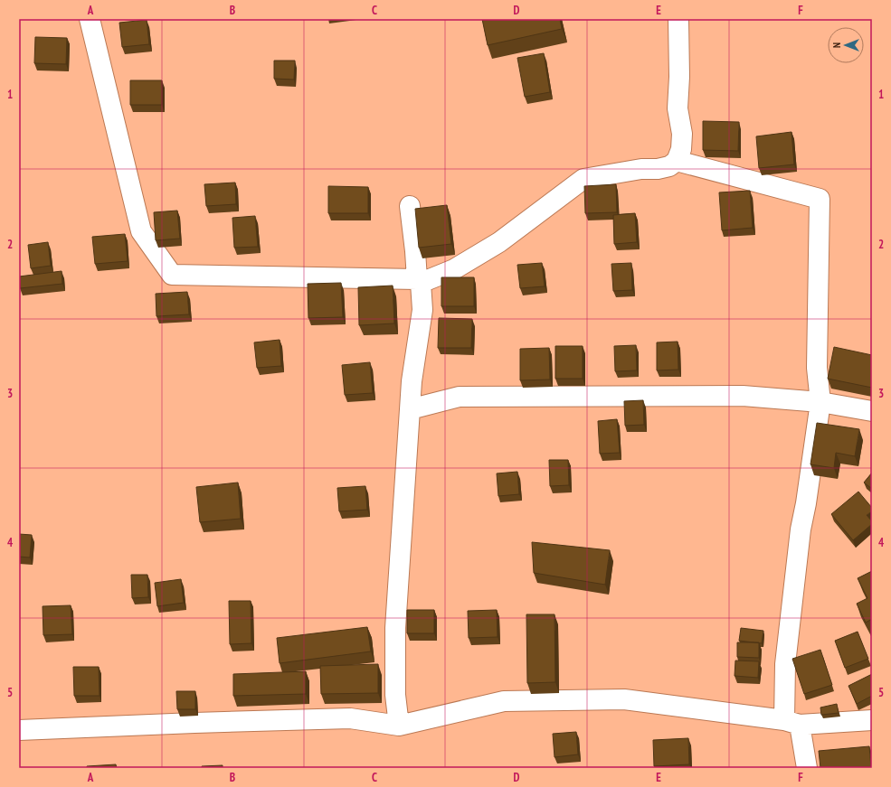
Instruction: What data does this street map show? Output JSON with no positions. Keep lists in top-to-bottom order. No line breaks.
{"north":"left","grid":{"columns":["A","B","C","D","E","F"],"rows":["1","2","3","4","5"]}}
